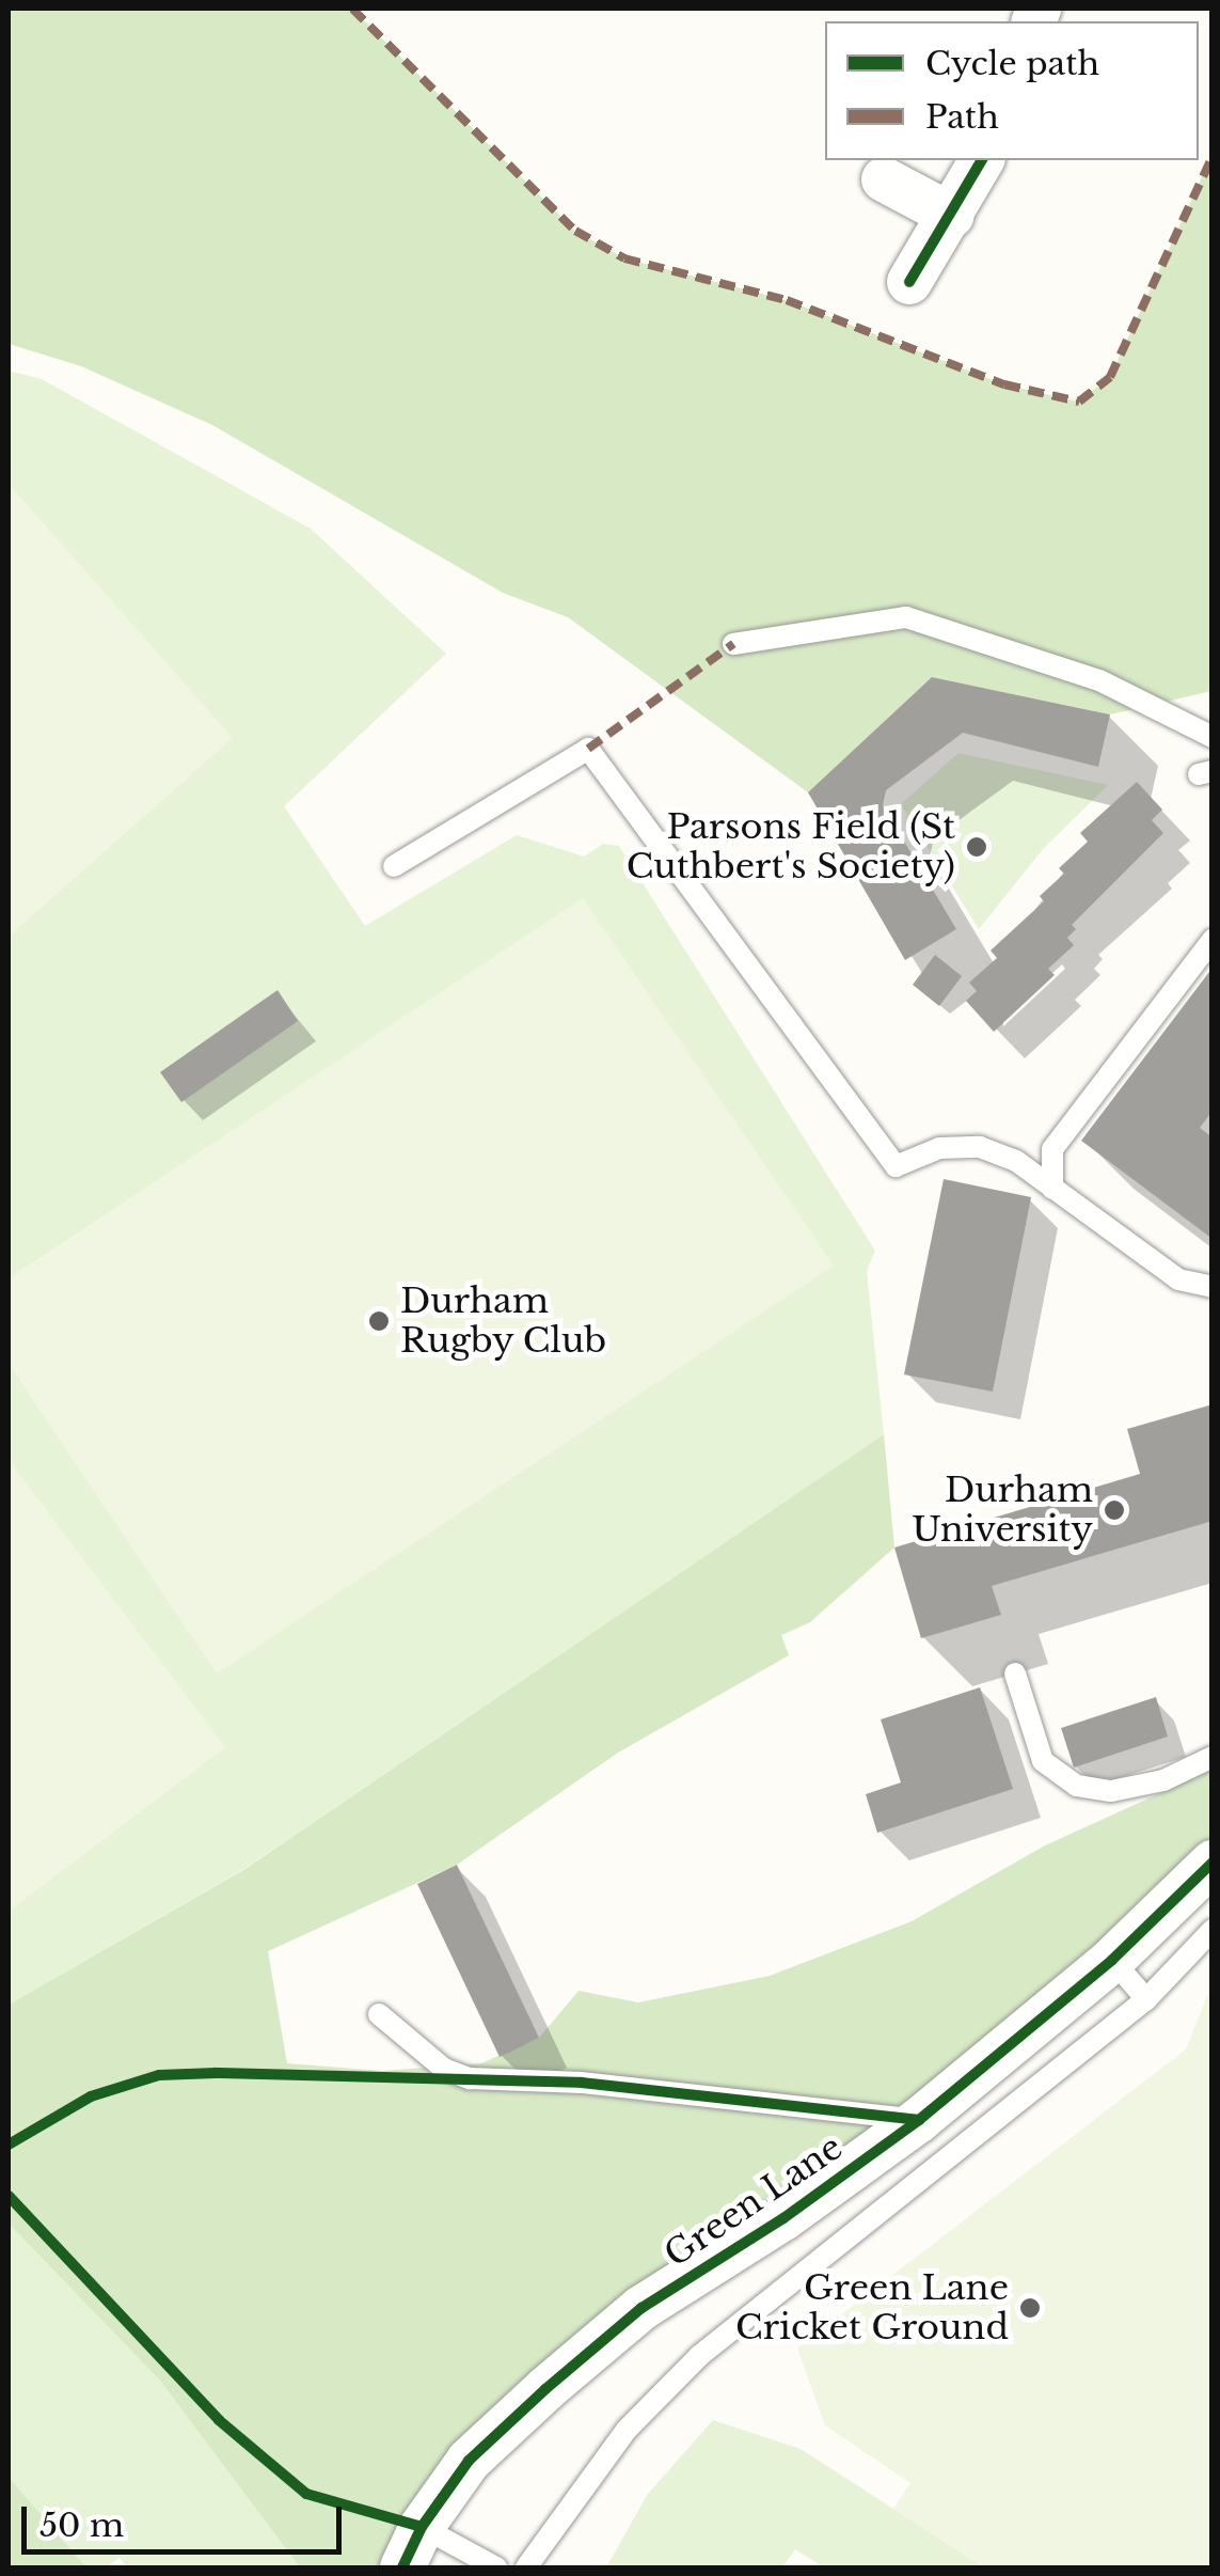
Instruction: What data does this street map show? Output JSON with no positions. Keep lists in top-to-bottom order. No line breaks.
{"streets":{"street":["Green Lane"]},"places":["Parsons Field (St Cuthbert's Society)","Durham Rugby Club","Durham University","Green Lane Cricket Ground"],"legend":["Cycle path","Path"],"scale_bar":"50 m"}
